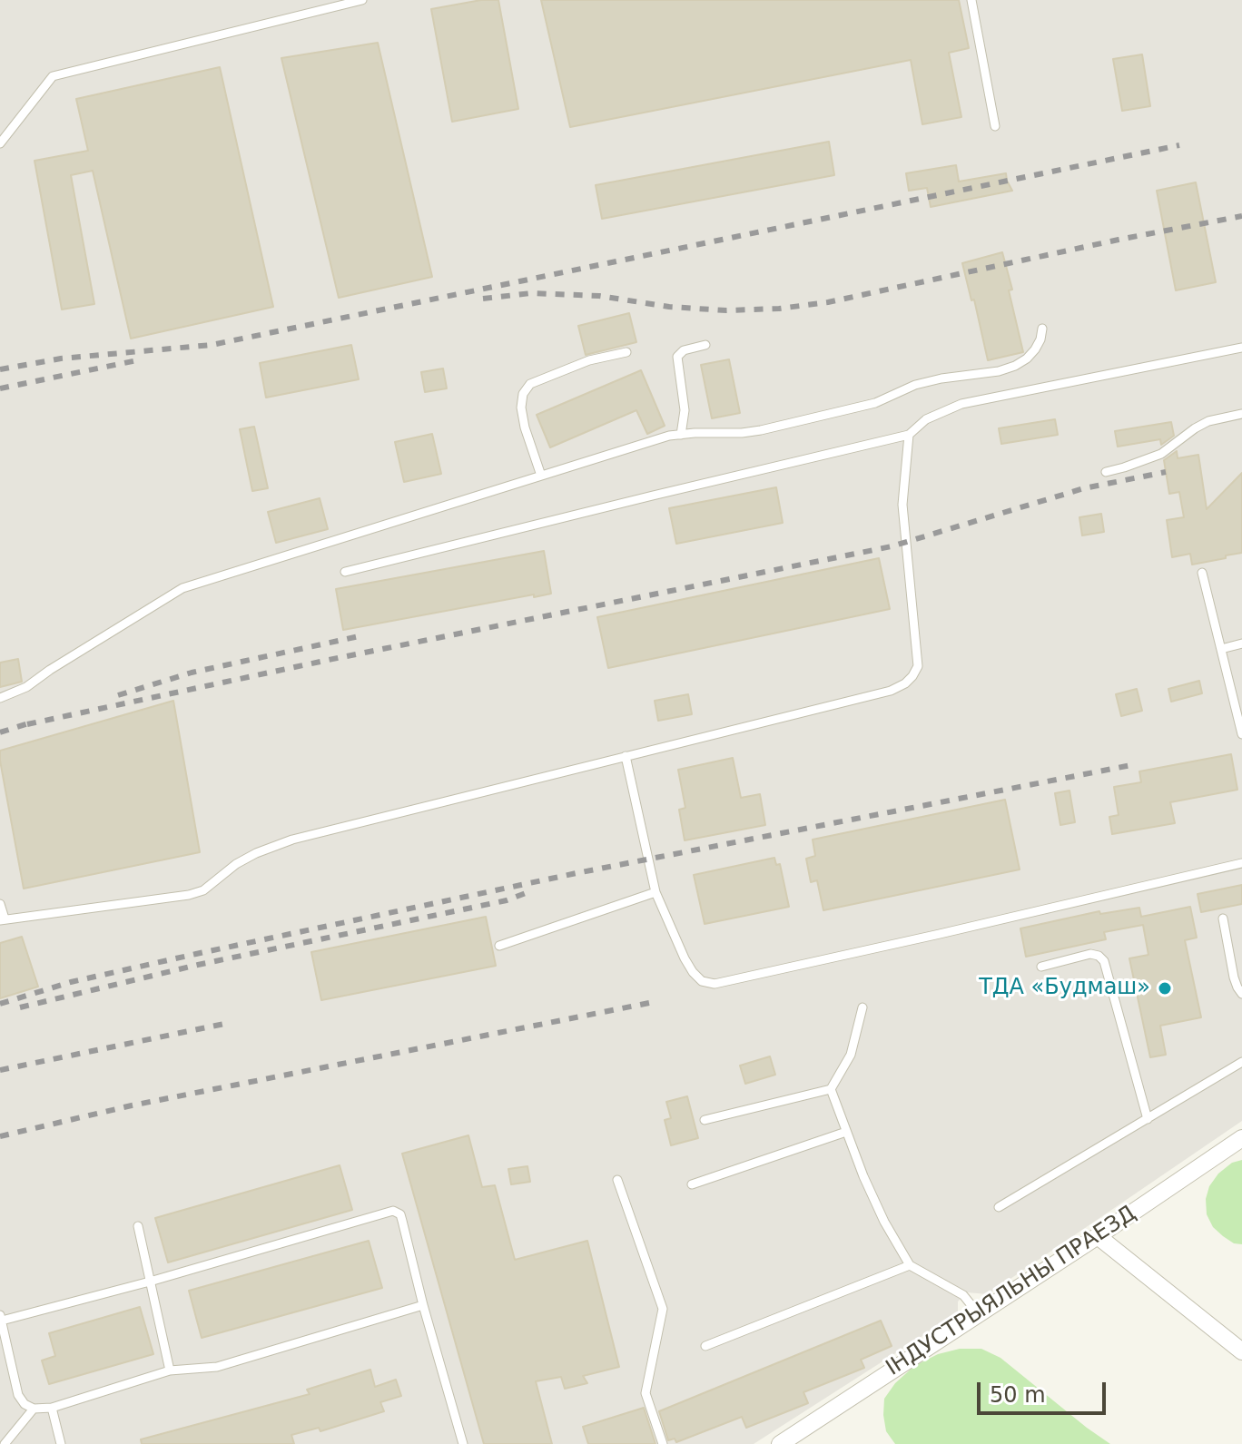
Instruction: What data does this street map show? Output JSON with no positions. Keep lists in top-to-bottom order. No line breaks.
{"streets":{"street":["ІНДУСТРЫЯЛЬНЫ ПРАЕЗД"]},"places":["ТДА «Будмаш»"],"scale_bar":"50 m"}
